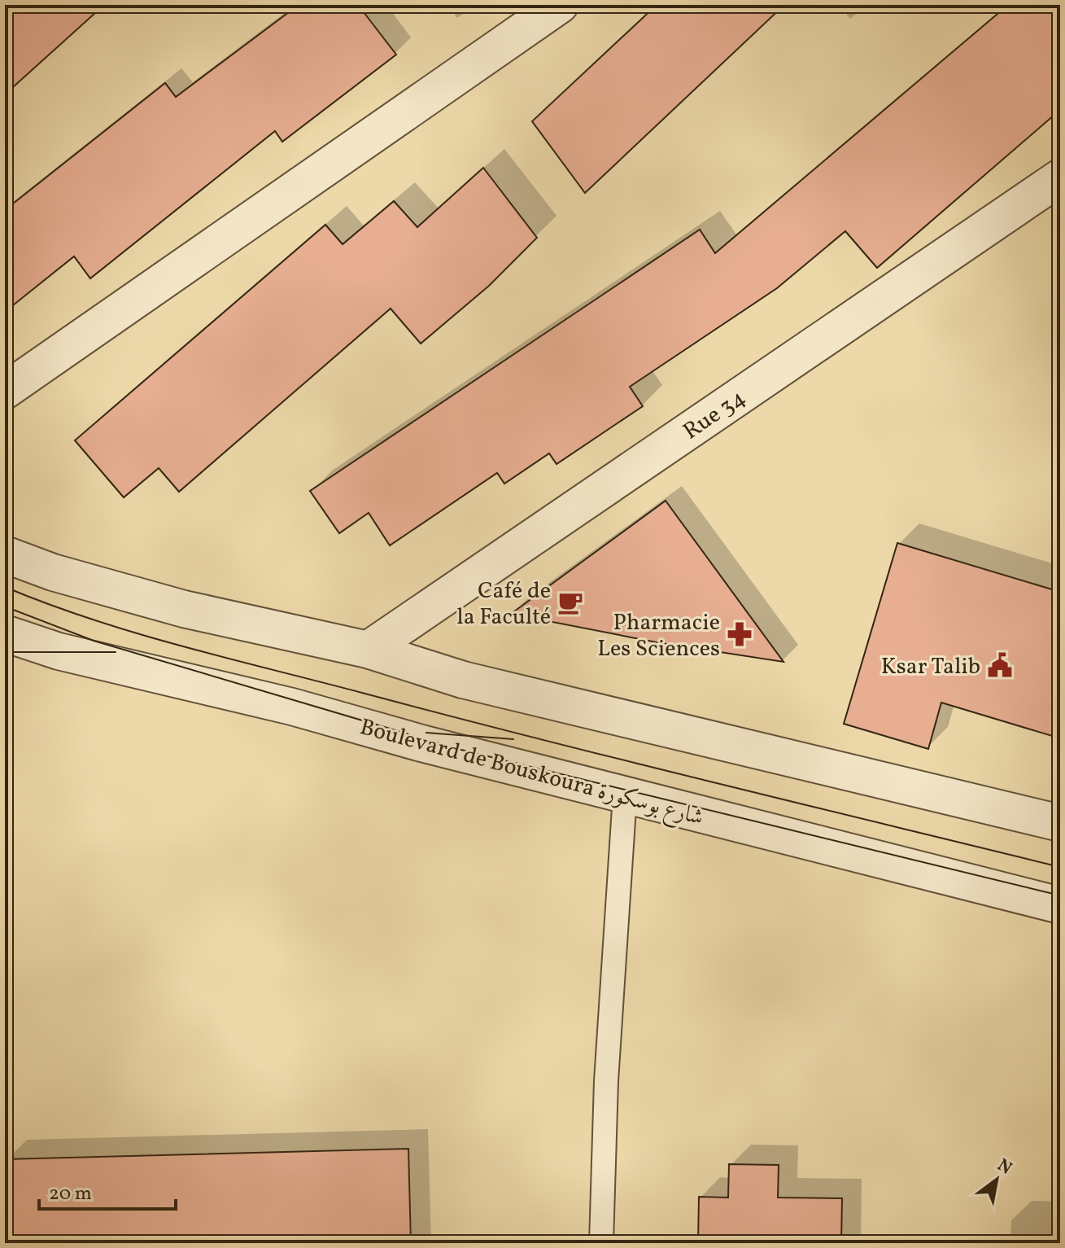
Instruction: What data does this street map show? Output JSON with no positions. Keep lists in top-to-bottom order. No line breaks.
{"streets":{"street":["Rue 34","Boulevard de Bouskoura شارع بوسكورة"]},"places":{"cafe":["Café de la Faculté"],"pharmacy":["Pharmacie Les Sciences"],"public building":["Ksar Talib"]},"scale_bar":"20 m","north":"top right"}
